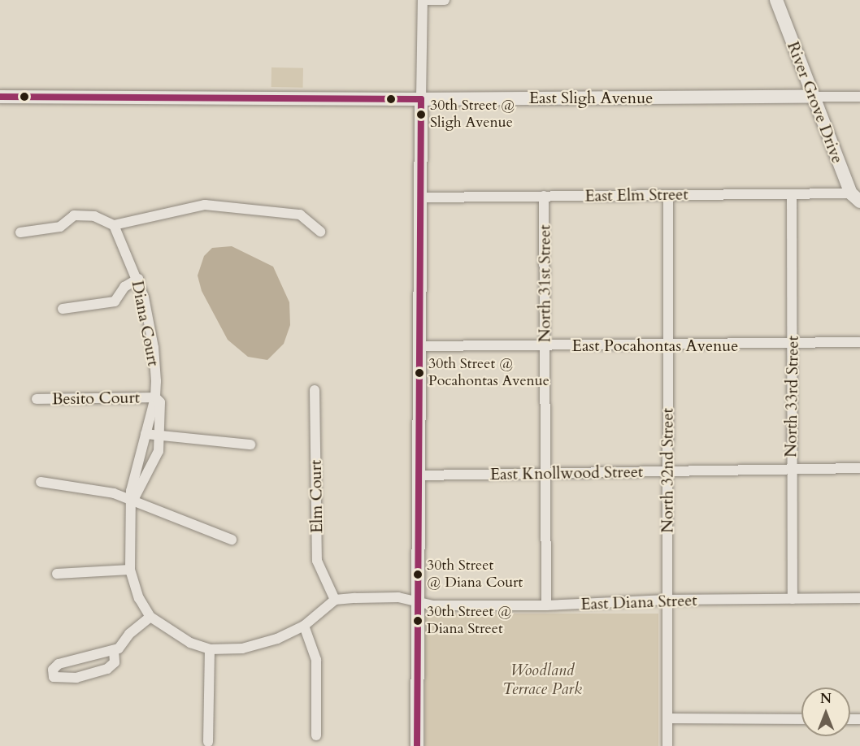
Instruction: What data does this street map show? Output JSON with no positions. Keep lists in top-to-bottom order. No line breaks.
{"streets":{"street":["East Sligh Avenue","River Grove Drive","East Elm Street","North 31st Street","Diana Court","East Pocahontas Avenue","North 33rd Street","Besito Court","North 32nd Street","East Knollwood Street","Elm Court","East Diana Street"]},"crossings":[["East Sligh Avenue","River Grove Drive"],["River Grove Drive","East Elm Street"],["East Elm Street","North 31st Street"],["East Elm Street","North 33rd Street"],["East Elm Street","North 32nd Street"],["North 31st Street","East Pocahontas Avenue"],["North 31st Street","East Knollwood Street"],["North 31st Street","East Diana Street"],["Diana Court","Besito Court"],["Diana Court","Elm Court"],["East Pocahontas Avenue","North 33rd Street"],["East Pocahontas Avenue","North 32nd Street"],["North 33rd Street","East Knollwood Street"],["North 33rd Street","East Diana Street"],["North 32nd Street","East Knollwood Street"],["North 32nd Street","East Diana Street"]],"parks":["Woodland Terrace Park"],"places":["30th Street @ Sligh Avenue","30th Street @ Pocahontas Avenue","30th Street @ Diana Court","30th Street @ Diana Street"],"north":"top"}
